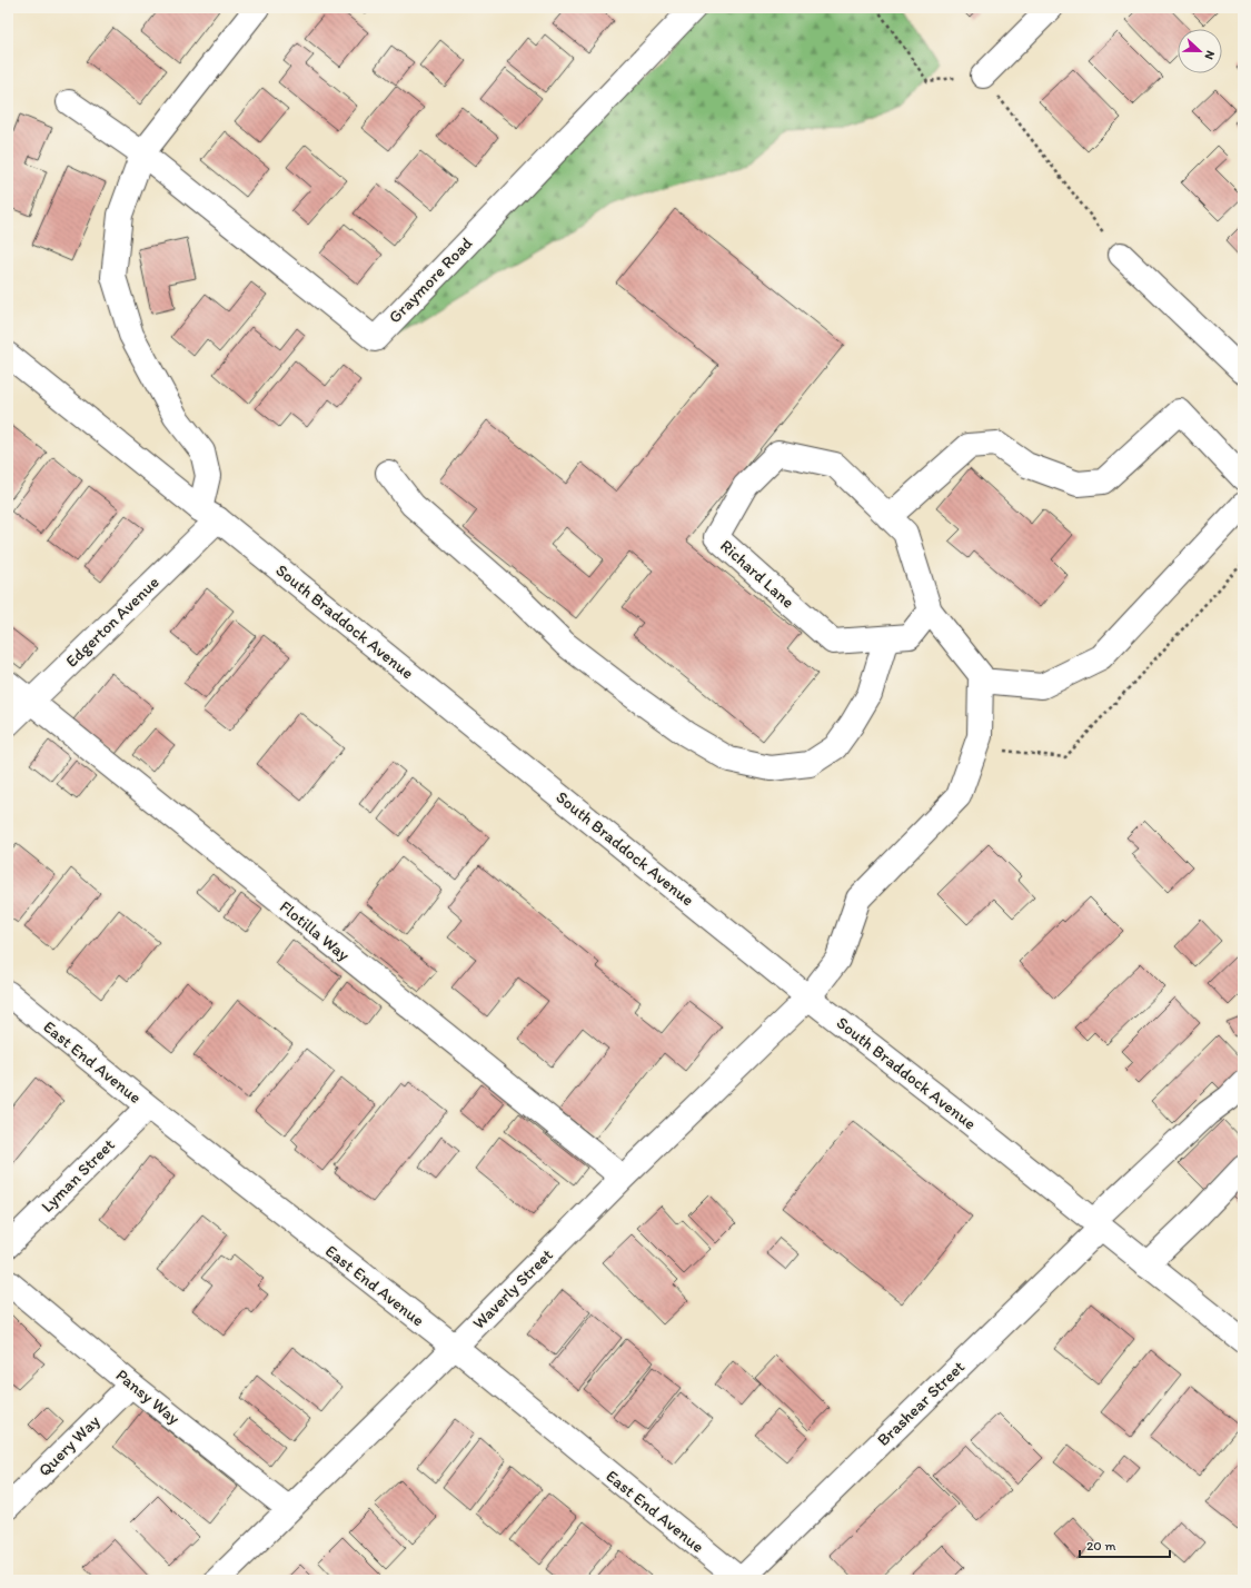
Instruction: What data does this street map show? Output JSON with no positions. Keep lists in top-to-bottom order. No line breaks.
{"streets":{"street":["Graymore Road","Richard Lane","Edgerton Avenue","South Braddock Avenue","Flotilla Way","East End Avenue","Lyman Street","Waverly Street","Pansy Way","Brashear Street","Query Way"]},"crossings":[["Edgerton Avenue","South Braddock Avenue"],["Edgerton Avenue","Flotilla Way"],["South Braddock Avenue","Waverly Street"],["South Braddock Avenue","Brashear Street"],["Flotilla Way","Waverly Street"],["East End Avenue","Lyman Street"],["East End Avenue","Waverly Street"],["East End Avenue","Brashear Street"],["Waverly Street","Pansy Way"],["Pansy Way","Query Way"]],"scale_bar":"20 m","north":"right"}
